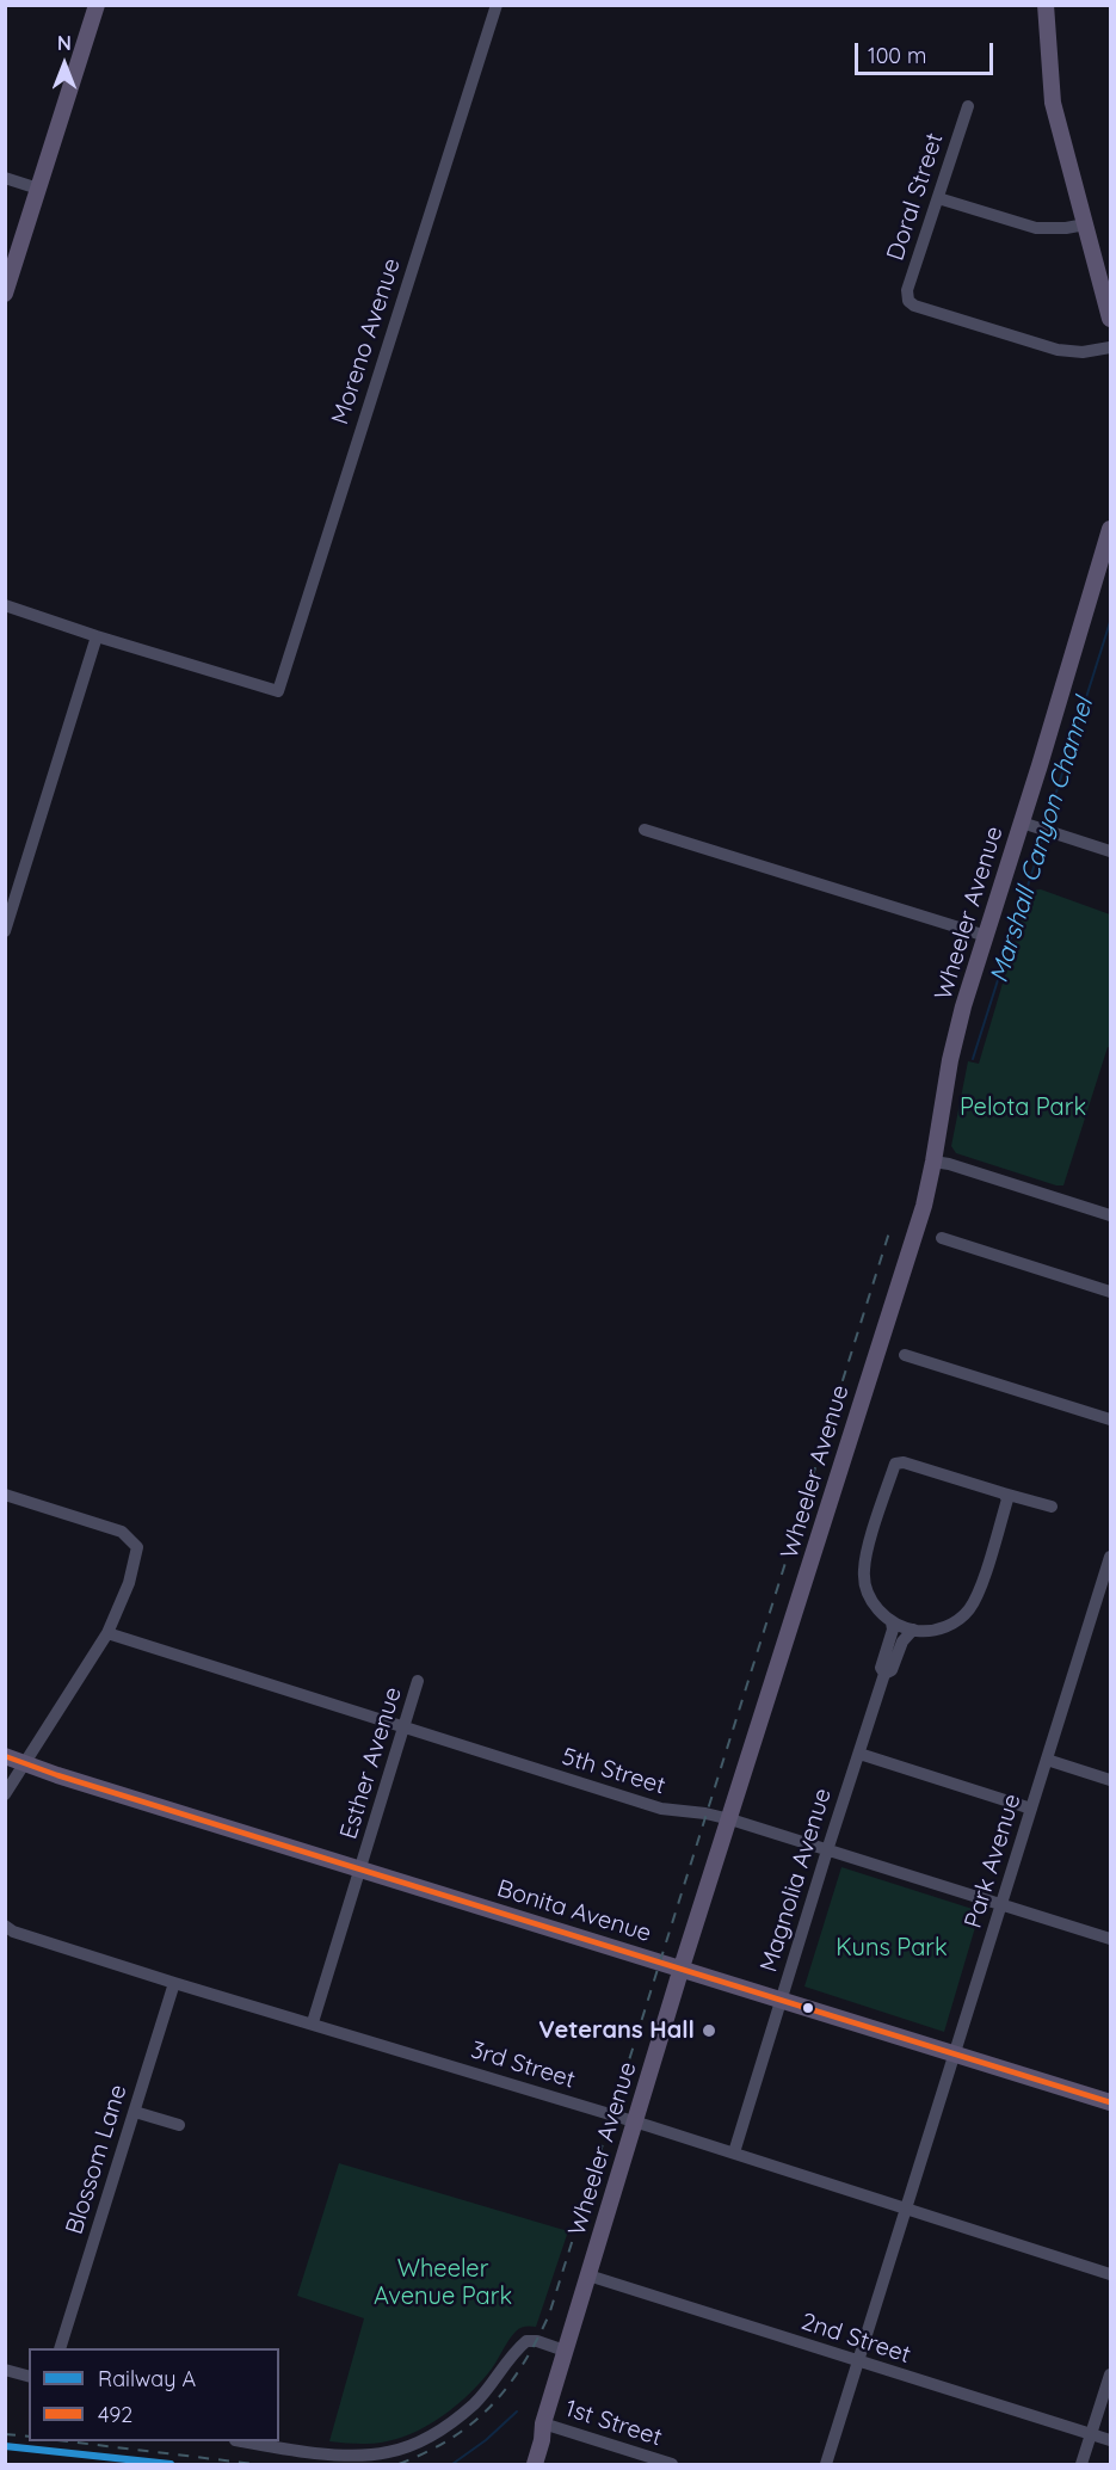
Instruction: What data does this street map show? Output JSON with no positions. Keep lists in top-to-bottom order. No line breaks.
{"streets":{"main road":["Wheeler Avenue","Bonita Avenue"],"street":["Doral Street","Moreno Avenue","Esther Avenue","5th Street","Park Avenue","Magnolia Avenue","3rd Street","Blossom Lane","2nd Street","1st Street"]},"crossings":[["Wheeler Avenue","5th Street"],["Wheeler Avenue","Bonita Avenue"],["Wheeler Avenue","3rd Street"],["Wheeler Avenue","2nd Street"],["Wheeler Avenue","1st Street"],["Esther Avenue","5th Street"],["Esther Avenue","Bonita Avenue"],["Esther Avenue","3rd Street"],["5th Street","Park Avenue"],["5th Street","Magnolia Avenue"],["Park Avenue","Bonita Avenue"],["Park Avenue","3rd Street"],["Park Avenue","2nd Street"],["Magnolia Avenue","Bonita Avenue"],["Magnolia Avenue","3rd Street"],["3rd Street","Blossom Lane"]],"water":["Marshall Canyon Channel"],"parks":["Pelota Park","Kuns Park","Wheeler Avenue Park"],"places":["Veterans Hall"],"lines":["transit line 492","rail line A"],"legend":["Railway A","492"],"scale_bar":"100 m","north":"top"}
